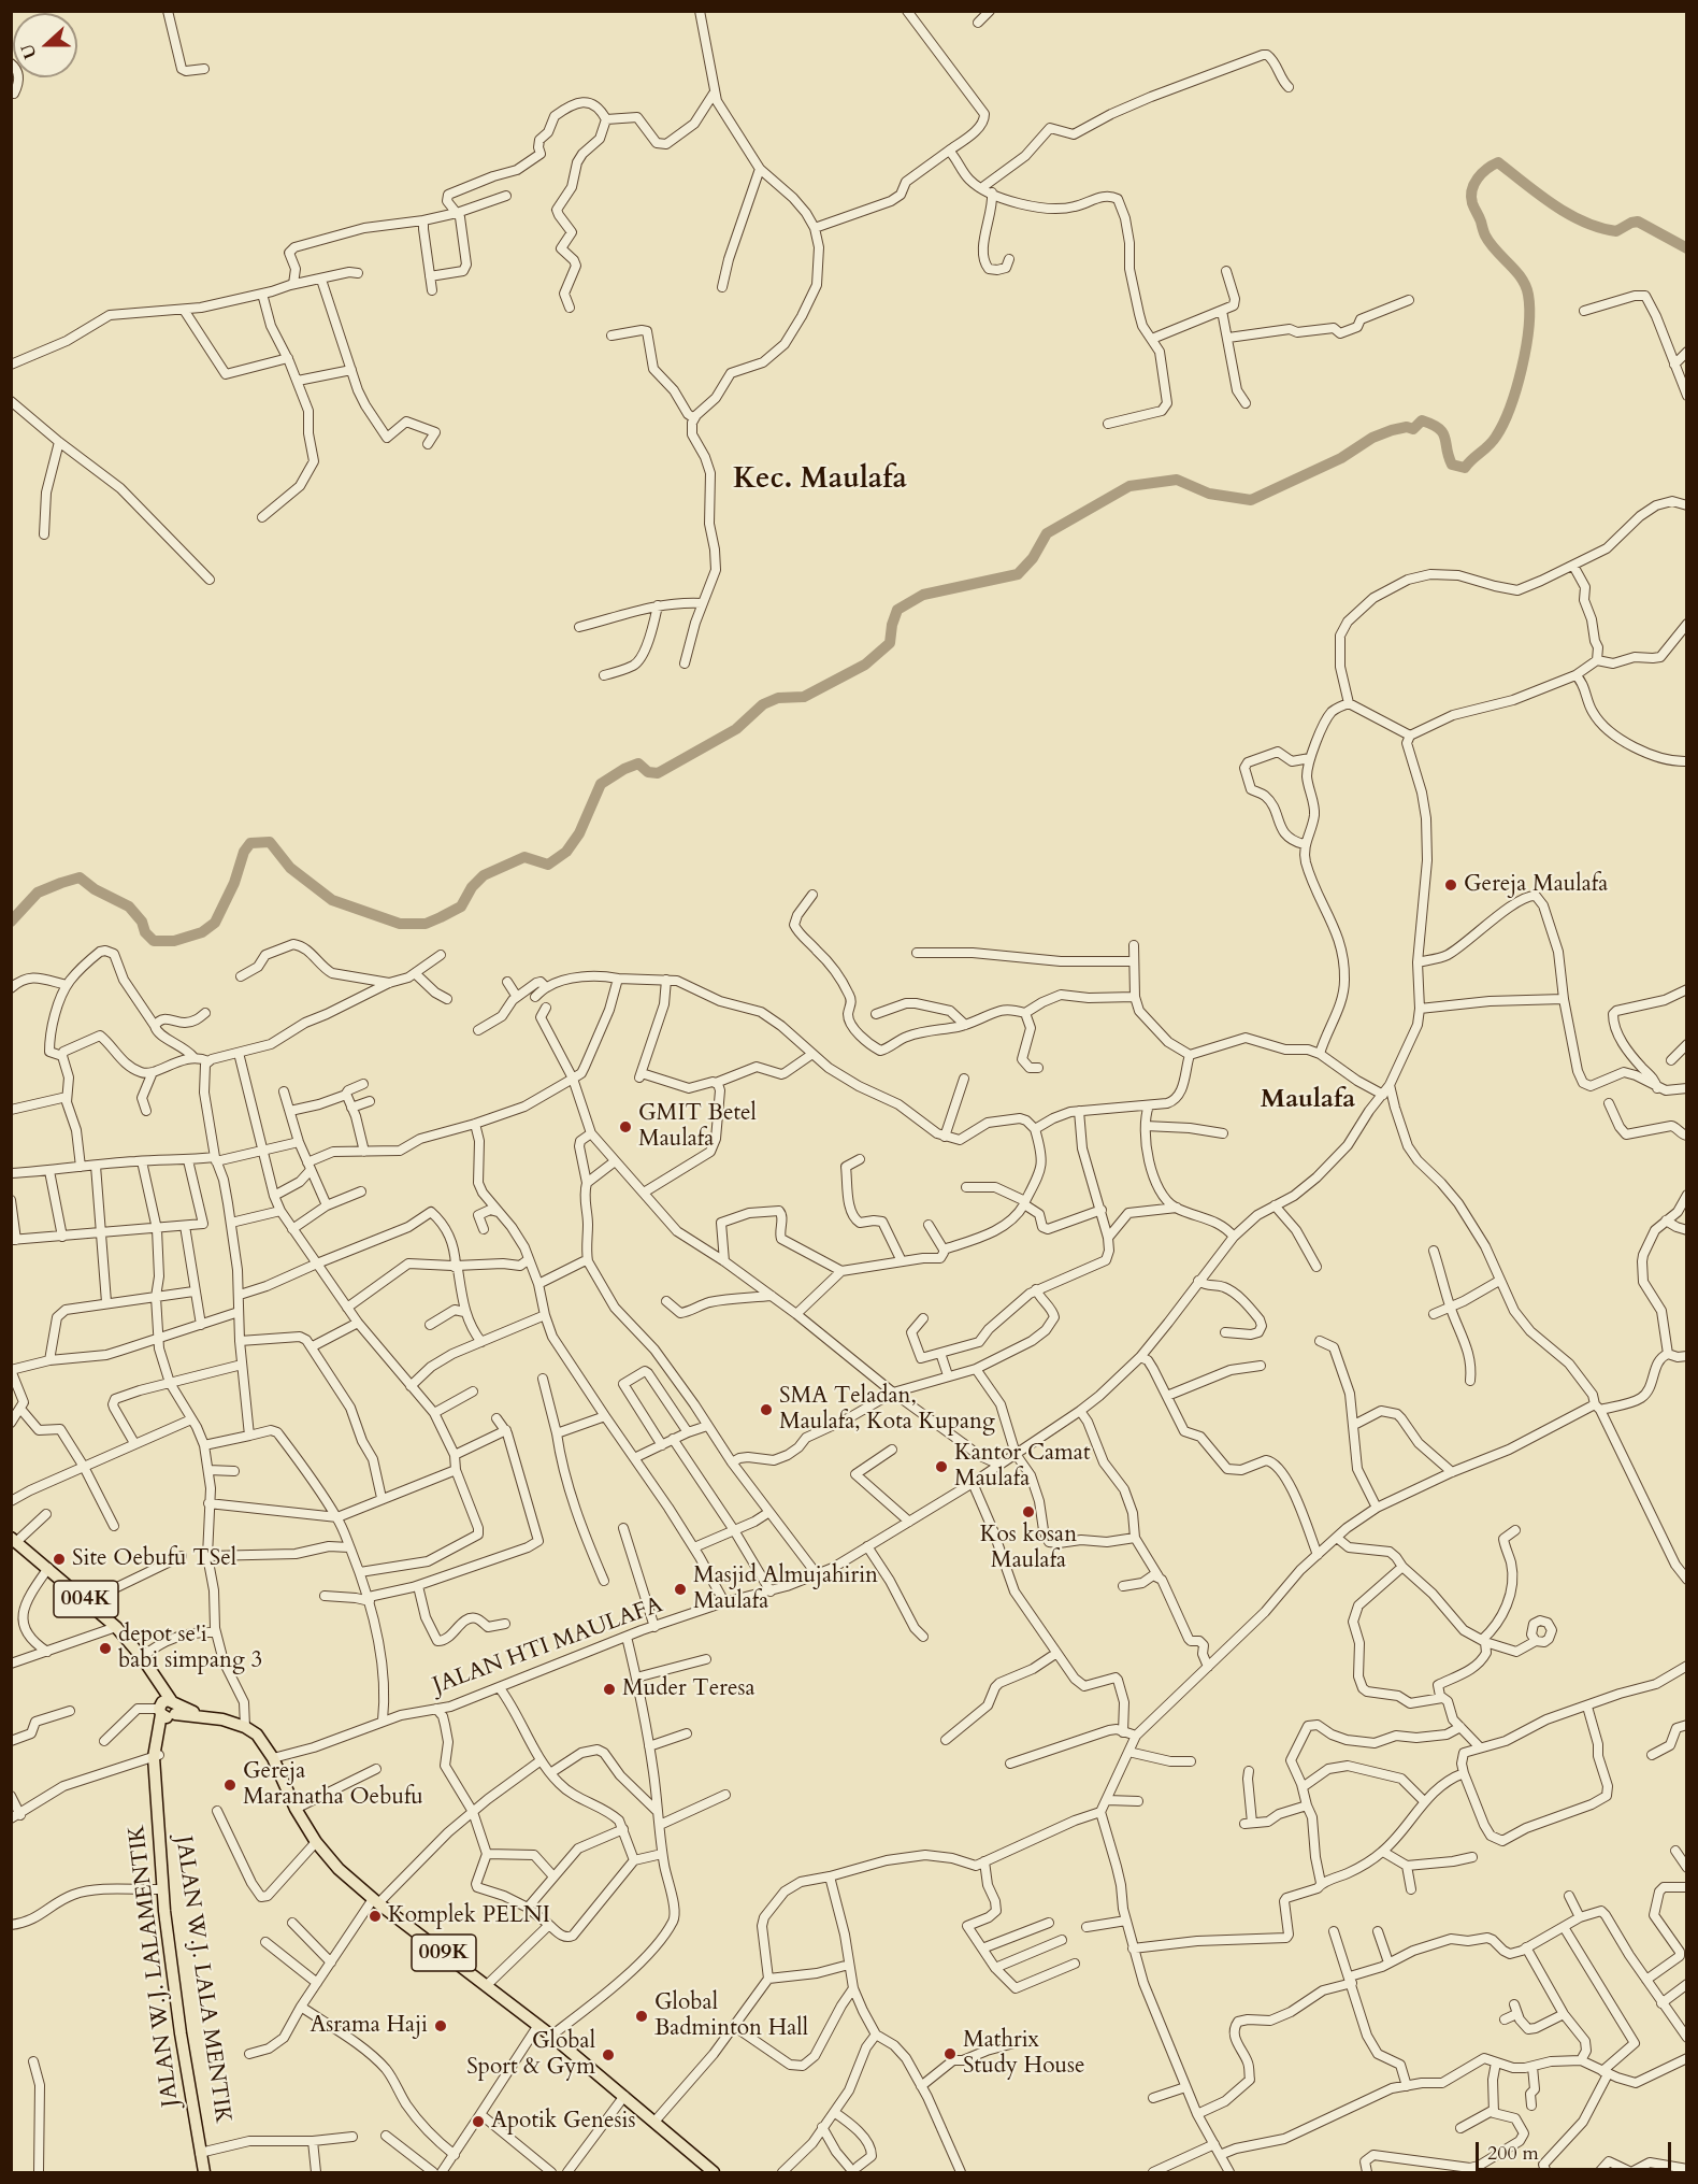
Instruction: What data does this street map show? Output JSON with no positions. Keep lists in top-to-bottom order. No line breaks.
{"streets":{"main road":["004K","009K","JALAN W.J. LALAMENTIK","JALAN W.J. LALA MENTIK"],"street":["JALAN HTI MAULAFA"]},"crossings":[["004K","009K"],["004K","JALAN W.J. LALA MENTIK"],["JALAN HTI MAULAFA","009K"],["009K","JALAN W.J. LALA MENTIK"],["JALAN W.J. LALAMENTIK","JALAN W.J. LALA MENTIK"]],"districts":["Kec. Maulafa","Maulafa"],"places":["Gereja Maulafa","GMIT Betel Maulafa","SMA Teladan, Maulafa, Kota Kupang","Kantor Camat Maulafa","Kos kosan Maulafa","Site Oebufu TSel","Masjid Almujahirin Maulafa","depot se'i babi simpang 3","Muder Teresa","Gereja Maranatha Oebufu","Komplek PELNI","Global Badminton Hall","Asrama Haji","Mathrix Study House","Global Sport & Gym","Apotik Genesis"],"scale_bar":"200 m","north":"left"}
